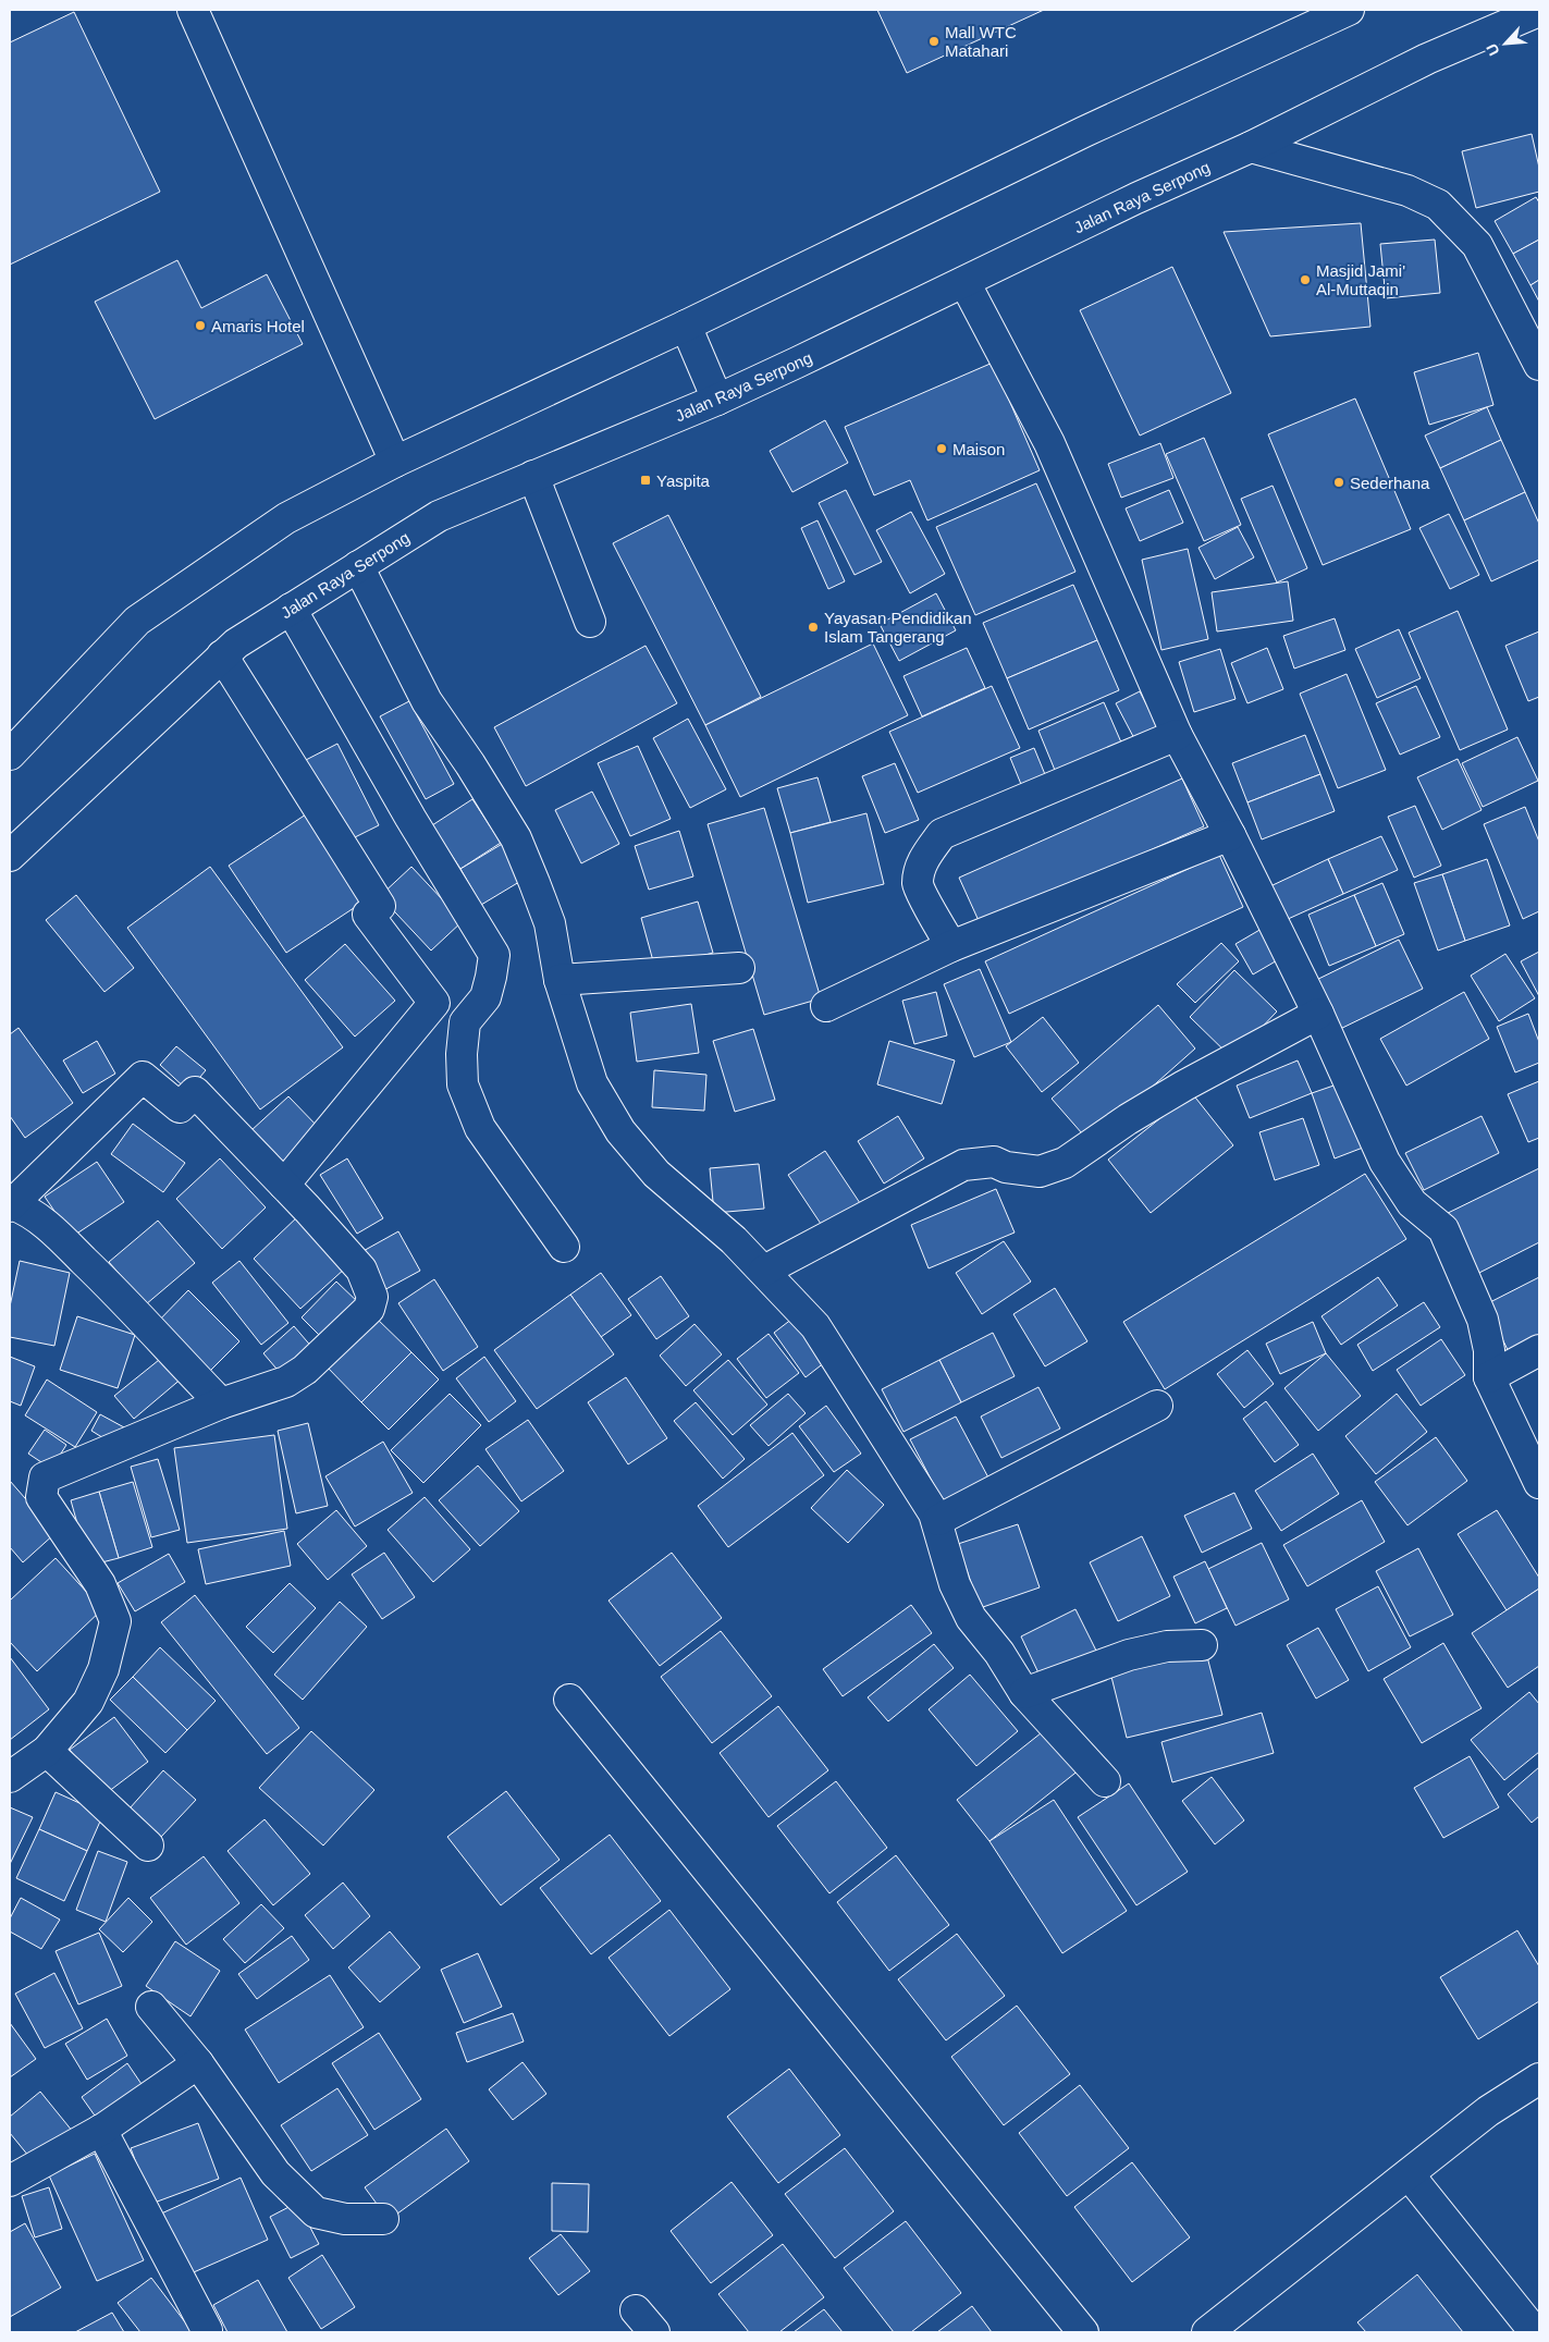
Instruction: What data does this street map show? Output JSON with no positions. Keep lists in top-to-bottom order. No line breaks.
{"streets":{"street":["Jalan Raya Serpong"]},"places":{"other":["Mall WTC Matahari","Masjid Jami' Al-Muttaqin","Amaris Hotel","Maison","Sederhana","Yayasan Pendidikan Islam Tangerang"],"transit":["Yaspita"]},"north":"bottom left"}
